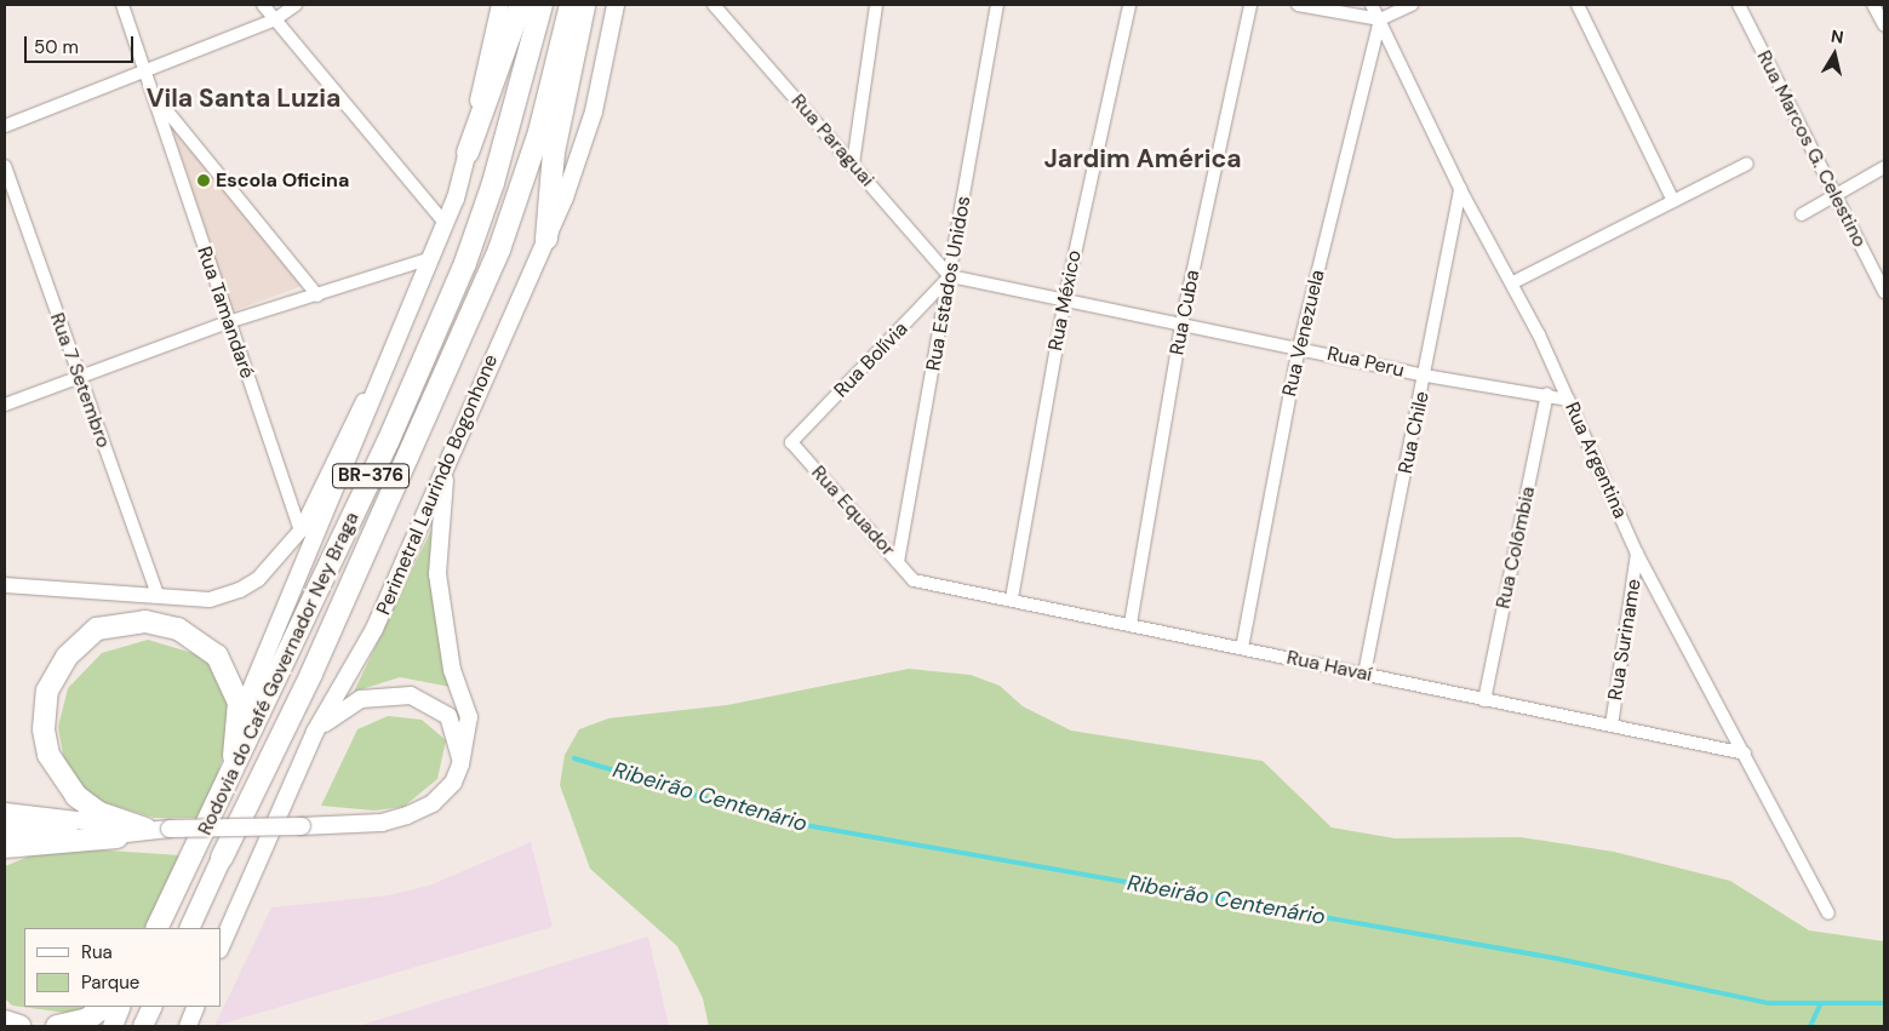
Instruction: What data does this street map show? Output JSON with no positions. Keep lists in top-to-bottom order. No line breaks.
{"streets":{"highway":["BR-376","Rodovia do Café Governador Ney Braga"],"main road":["Perimetral Laurindo Bogonhone"],"street":["Rua Paraguai","Rua Marcos G. Celestino","Rua Estados Unidos","Rua México","Rua Tamandaré","Rua Cuba","Rua Venezuela","Rua Bolívia","Rua Peru","Rua 7 Setembro","Rua Chile","Rua Argentina","Rua Equador","Rua Colômbia","Rua Suriname","Rua Havaí"]},"crossings":[["Rua Paraguai","Rua Estados Unidos"],["Rua Paraguai","Rua Bolívia"],["Rua Paraguai","Rua Peru"],["Rua Estados Unidos","Rua Bolívia"],["Rua Estados Unidos","Rua Peru"],["Rua Estados Unidos","Rua Equador"],["Rua México","Rua Peru"],["Rua México","Rua Havaí"],["Rua Cuba","Rua Peru"],["Rua Cuba","Rua Havaí"],["Rua Venezuela","Rua Peru"],["Rua Venezuela","Rua Argentina"],["Rua Venezuela","Rua Havaí"],["Rua Bolívia","Rua Peru"],["Rua Bolívia","Rua Equador"],["Rua Peru","Rua Chile"],["Rua Peru","Rua Argentina"],["Rua Peru","Rua Colômbia"],["Rua Chile","Rua Argentina"],["Rua Chile","Rua Havaí"],["Rua Argentina","Rua Suriname"],["Rua Argentina","Rua Havaí"],["Rua Equador","Rua Havaí"],["Rua Colômbia","Rua Havaí"],["Rua Suriname","Rua Havaí"]],"districts":["Vila Santa Luzia","Jardim América"],"water":["Ribeirão Centenário"],"places":["Escola Oficina"],"legend":["Rua","Parque"],"scale_bar":"50 m","north":"top"}
